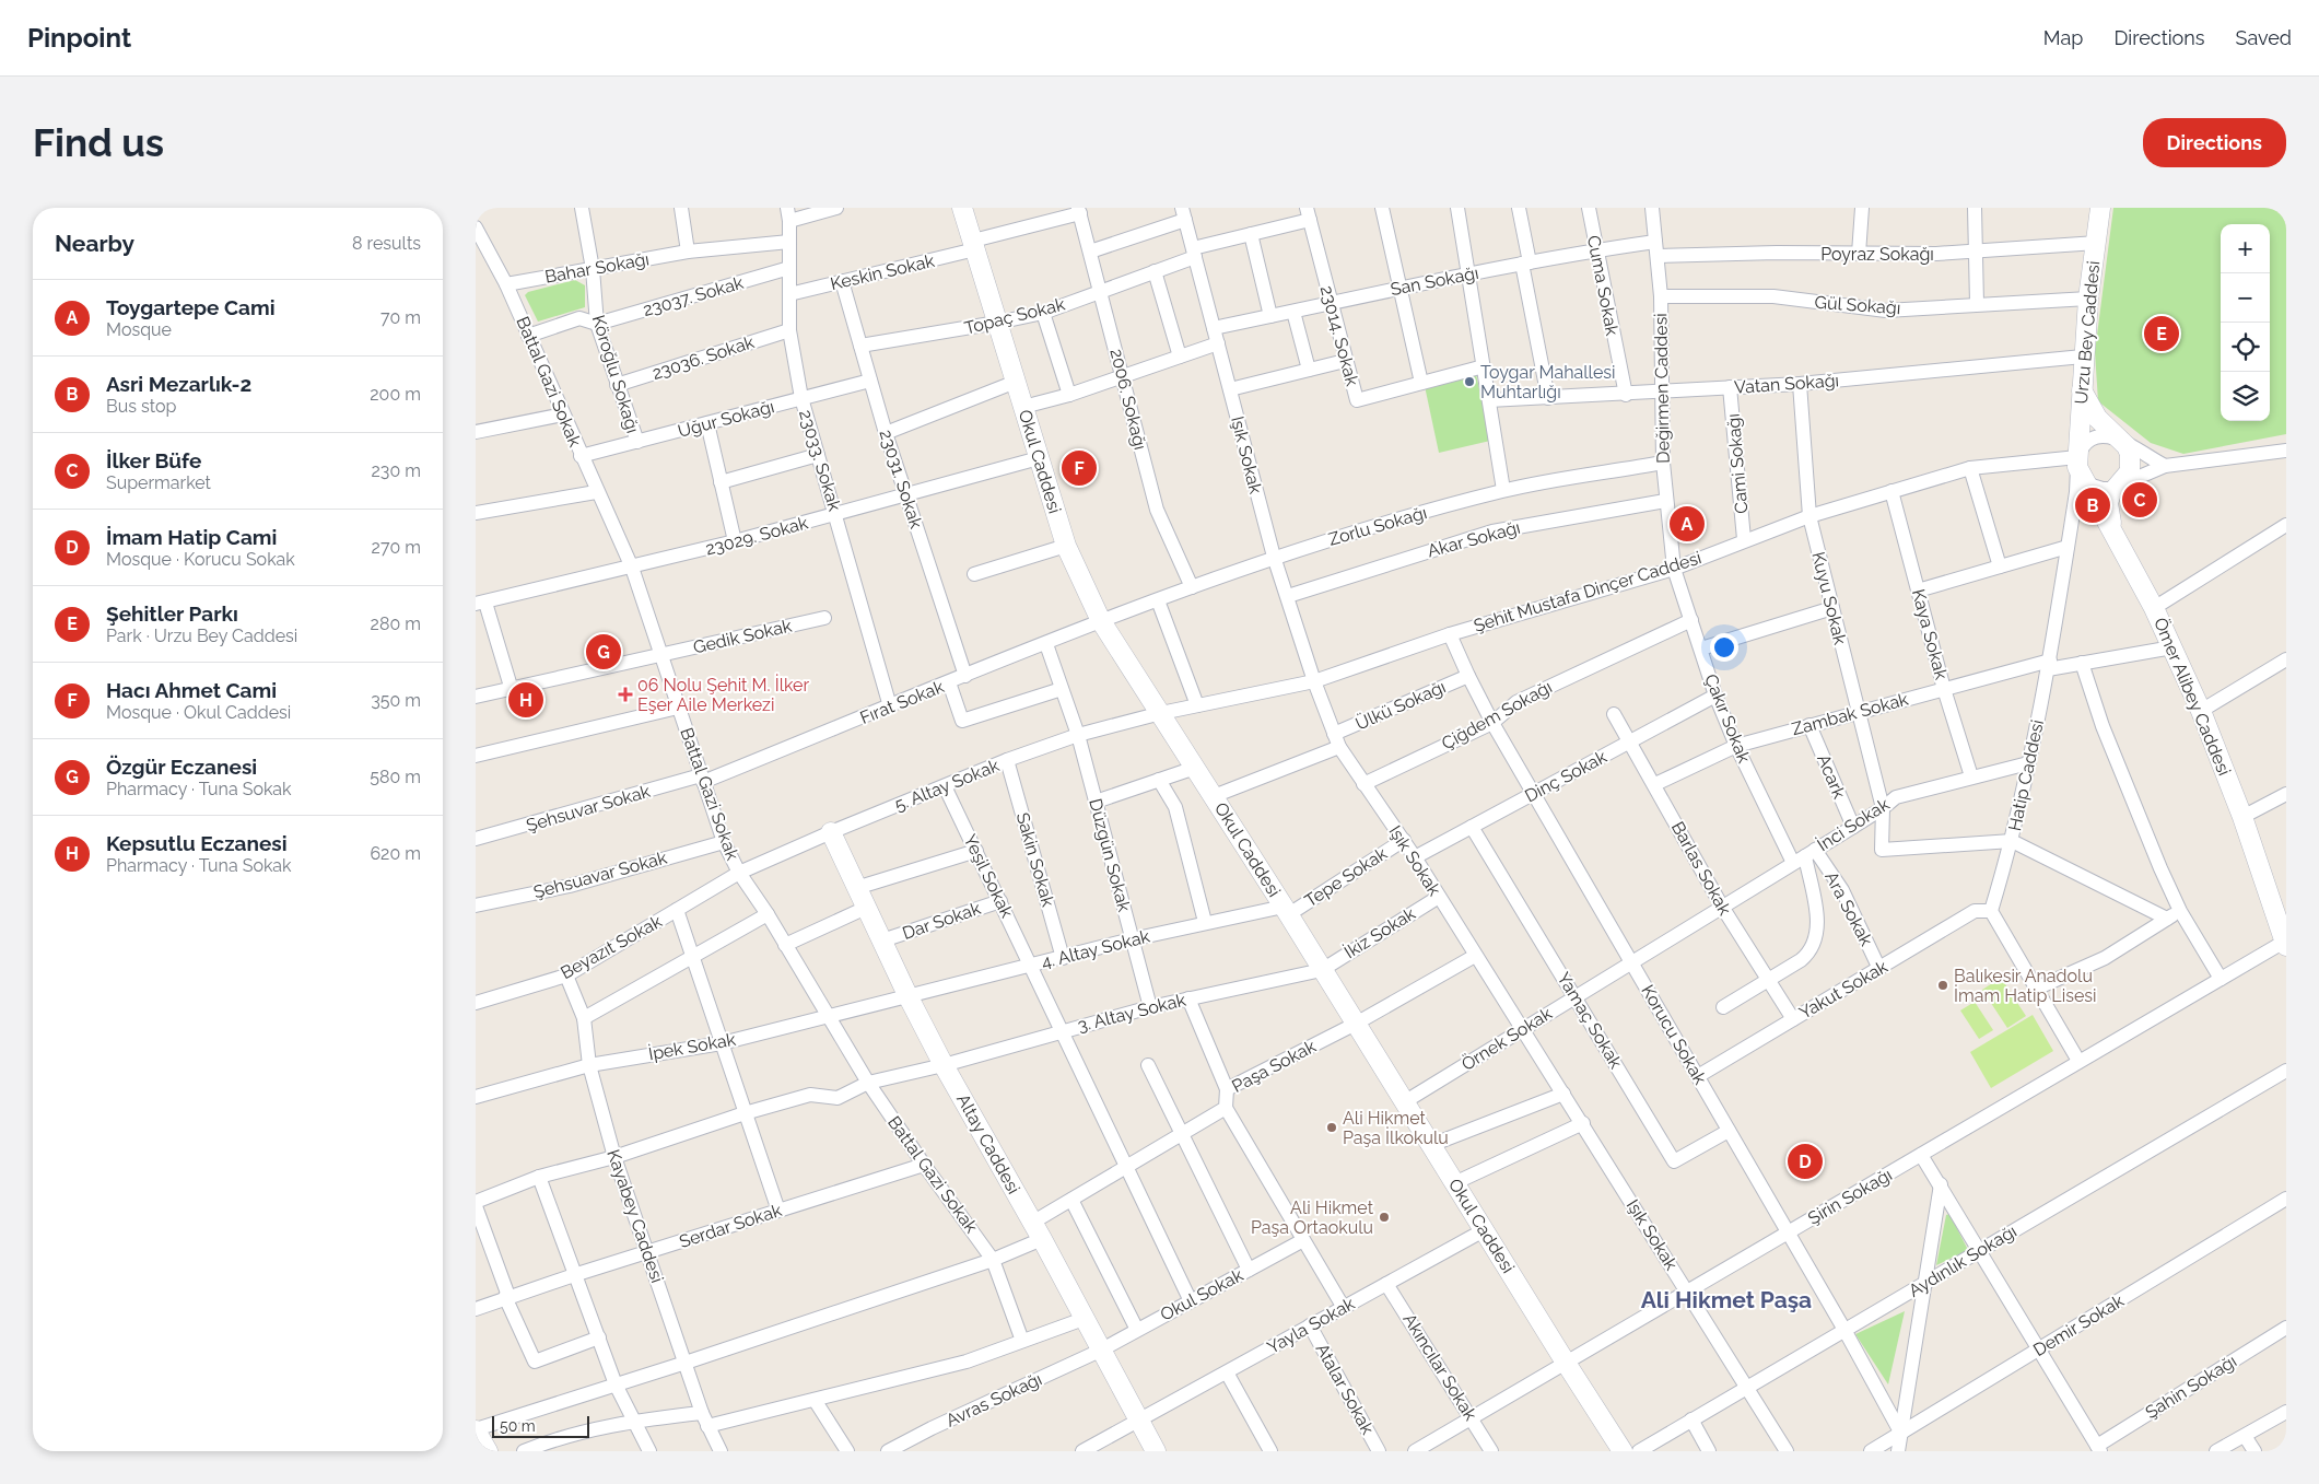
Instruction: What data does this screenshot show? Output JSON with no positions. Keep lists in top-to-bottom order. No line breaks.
{"streets":{"main road":["Urzu Bey Caddesi","Okul Caddesi","Ömer Alibey Caddesi","Altay Caddesi"],"street":["Poyraz Sokağı","Bahar Sokağı","Keskin Sokak","San Sokağı","Cuma Sokak","23037. Sokak","Gül Sokağı","Topaç Sokak","23014. Sokak","23036. Sokak","Köroğlu Sokağı","Battal Gazi Sokak","Vatan Sokağı","Değirmen Caddesi","2006. Sokağı","Uğur Sokağı","Işık Sokak","23033. Sokak","Cami Sokağı","23031. Sokak","Zorlu Sokağı","23029. Sokak","Akar Sokağı","Şehit Mustafa Dinçer Caddesi","Kuyu Sokak","Kaya Sokak","Gedik Sokak","Fırat Sokak","Ülkü Sokağı","Zambak Sokak","Çiğdem Sokağı","Çakır Sokak","Hatip Caddesi","Dinç Sokak","Acark","5. Altay Sokak","Şehsuvar Sokak","İnci Sokak","Düzgün Sokak","Sakin Sokak","Barlas Sokak","Şehsuavar Sokak","Yeşil Sokak","Tepe Sokak","Ara Sokak","Dar Sokak","İkiz Sokak","Beyazıt Sokak","4. Altay Sokak","Yakut Sokak","3. Altay Sokak","Yamaç Sokak","Korucu Sokak","Örnek Sokak","İpek Sokak","Paşa Sokak","Şirin Sokağı","Kayabey Caddesi","Serdar Sokak","Aydınlık Sokağı","Okul Sokak","Yayla Sokak","Demir Sokak","Akıncılar Sokak","Şahin Sokağı","Atalar Sokak","Avras Sokağı"]},"crossings":[["Poyraz Sokağı","San Sokağı"],["Poyraz Sokağı","Urzu Bey Caddesi"],["Poyraz Sokağı","Değirmen Caddesi"],["Bahar Sokağı","Köroğlu Sokağı"],["Bahar Sokağı","Battal Gazi Sokak"],["Bahar Sokağı","23033. Sokak"],["Keskin Sokak","2006. Sokağı"],["Keskin Sokak","23033. Sokak"],["Keskin Sokak","Okul Caddesi"],["Keskin Sokak","23031. Sokak"],["San Sokağı","Cuma Sokak"],["San Sokağı","23014. Sokak"],["San Sokağı","Değirmen Caddesi"],["San Sokağı","Işık Sokak"],["Cuma Sokak","Vatan Sokağı"],["23037. Sokak","Köroğlu Sokağı"],["23037. Sokak","23033. Sokak"],["Gül Sokağı","Urzu Bey Caddesi"],["Gül Sokağı","Değirmen Caddesi"],["Topaç Sokak","23014. Sokak"],["Topaç Sokak","2006. Sokağı"],["Topaç Sokak","Işık Sokak"],["Topaç Sokak","Okul Caddesi"],["Topaç Sokak","23031. Sokak"],["Urzu Bey Caddesi","Vatan Sokağı"],["Urzu Bey Caddesi","Şehit Mustafa Dinçer Caddesi"],["Urzu Bey Caddesi","Ömer Alibey Caddesi"],["Urzu Bey Caddesi","Hatip Caddesi"],["23036. Sokak","Köroğlu Sokağı"],["23036. Sokak","23033. Sokak"],["Köroğlu Sokağı","Uğur Sokağı"],["Battal Gazi Sokak","Uğur Sokağı"],["Battal Gazi Sokak","23029. Sokak"],["Battal Gazi Sokak","Gedik Sokak"],["Battal Gazi Sokak","Fırat Sokak"],["Battal Gazi Sokak","5. Altay Sokak"],["Battal Gazi Sokak","Şehsuvar Sokak"],["Battal Gazi Sokak","Şehsuavar Sokak"],["Battal Gazi Sokak","Beyazıt Sokak"],["Battal Gazi Sokak","3. Altay Sokak"],["Battal Gazi Sokak","İpek Sokak"],["Battal Gazi Sokak","Paşa Sokak"],["Battal Gazi Sokak","Serdar Sokak"],["Vatan Sokağı","Değirmen Caddesi"],["Vatan Sokağı","Cami Sokağı"],["Vatan Sokağı","Kuyu Sokak"],["Değirmen Caddesi","Zorlu Sokağı"],["Değirmen Caddesi","Akar Sokağı"],["Değirmen Caddesi","Şehit Mustafa Dinçer Caddesi"],["Değirmen Caddesi","Çakır Sokak"],["2006. Sokağı","Zorlu Sokağı"],["Uğur Sokağı","23033. Sokak"],["Uğur Sokağı","23031. Sokak"],["Işık Sokak","Zorlu Sokağı"],["Işık Sokak","Akar Sokağı"],["Işık Sokak","Şehit Mustafa Dinçer Caddesi"],["Işık Sokak","Ülkü Sokağı"],["Işık Sokak","Çiğdem Sokağı"],["Işık Sokak","Dinç Sokak"],["Işık Sokak","Tepe Sokak"],["Işık Sokak","İkiz Sokak"],["Işık Sokak","Örnek Sokak"],["Işık Sokak","Paşa Sokak"],["Işık Sokak","Şirin Sokağı"],["Işık Sokak","Aydınlık Sokağı"],["23033. Sokak","23029. Sokak"],["23033. Sokak","Fırat Sokak"],["Okul Caddesi","Zorlu Sokağı"],["Okul Caddesi","23029. Sokak"],["Okul Caddesi","Şehit Mustafa Dinçer Caddesi"],["Okul Caddesi","Fırat Sokak"],["Okul Caddesi","Ülkü Sokağı"],["Okul Caddesi","5. Altay Sokak"],["Okul Caddesi","Tepe Sokak"],["Okul Caddesi","İkiz Sokak"],["Okul Caddesi","4. Altay Sokak"],["Okul Caddesi","3. Altay Sokak"],["Okul Caddesi","Örnek Sokak"],["Okul Caddesi","Paşa Sokak"],["Okul Caddesi","Şirin Sokağı"],["Okul Caddesi","Yayla Sokak"],["Cami Sokağı","Şehit Mustafa Dinçer Caddesi"],["23031. Sokak","23029. Sokak"],["23031. Sokak","Fırat Sokak"],["Zorlu Sokağı","Fırat Sokak"],["Şehit Mustafa Dinçer Caddesi","Kuyu Sokak"],["Şehit Mustafa Dinçer Caddesi","Kaya Sokak"],["Şehit Mustafa Dinçer Caddesi","Ömer Alibey Caddesi"],["Şehit Mustafa Dinçer Caddesi","Çakır Sokak"],["Şehit Mustafa Dinçer Caddesi","Hatip Caddesi"],["Şehit Mustafa Dinçer Caddesi","5. Altay Sokak"],["Şehit Mustafa Dinçer Caddesi","Korucu Sokak"],["Kuyu Sokak","Zambak Sokak"],["Kuyu Sokak","Hatip Caddesi"],["Kuyu Sokak","İnci Sokak"],["Kaya Sokak","Zambak Sokak"],["Kaya Sokak","İnci Sokak"],["Ömer Alibey Caddesi","Zambak Sokak"],["Ömer Alibey Caddesi","Hatip Caddesi"],["Ömer Alibey Caddesi","Şirin Sokağı"],["Fırat Sokak","Şehsuvar Sokak"],["Fırat Sokak","Düzgün Sokak"],["Ülkü Sokağı","Korucu Sokak"],["Zambak Sokak","Çakır Sokak"],["Zambak Sokak","Hatip Caddesi"],["Zambak Sokak","Acark"],["Zambak Sokak","Barlas Sokak"],["Çiğdem Sokağı","Çakır Sokak"],["Çiğdem Sokağı","Korucu Sokak"],["Çakır Sokak","Dinç Sokak"],["Çakır Sokak","İnci Sokak"],["Çakır Sokak","Ara Sokak"],["Hatip Caddesi","İnci Sokak"],["Hatip Caddesi","Yakut Sokak"],["Dinç Sokak","Barlas Sokak"],["Dinç Sokak","Yamaç Sokak"],["Dinç Sokak","Korucu Sokak"],["Acark","İnci Sokak"],["5. Altay Sokak","Düzgün Sokak"],["5. Altay Sokak","Sakin Sokak"],["5. Altay Sokak","Yeşil Sokak"],["5. Altay Sokak","Beyazıt Sokak"],["5. Altay Sokak","Altay Caddesi"],["İnci Sokak","Barlas Sokak"],["İnci Sokak","Ara Sokak"],["İnci Sokak","Örnek Sokak"],["Düzgün Sokak","4. Altay Sokak"],["Düzgün Sokak","3. Altay Sokak"],["Sakin Sokak","4. Altay Sokak"],["Barlas Sokak","Ara Sokak"],["Barlas Sokak","Yakut Sokak"],["Barlas Sokak","Örnek Sokak"],["Yeşil Sokak","Dar Sokak"],["Yeşil Sokak","4. Altay Sokak"],["Yeşil Sokak","3. Altay Sokak"],["Yeşil Sokak","Paşa Sokak"],["Yeşil Sokak","Okul Sokak"],["Tepe Sokak","4. Altay Sokak"],["Ara Sokak","Yakut Sokak"],["Dar Sokak","Altay Caddesi"],["İkiz Sokak","3. Altay Sokak"],["Beyazıt Sokak","Kayabey Caddesi"],["4. Altay Sokak","İpek Sokak"],["4. Altay Sokak","Altay Caddesi"],["Yakut Sokak","Korucu Sokak"],["3. Altay Sokak","Altay Caddesi"],["3. Altay Sokak","Kayabey Caddesi"],["Yamaç Sokak","Korucu Sokak"],["Yamaç Sokak","Örnek Sokak"],["Korucu Sokak","Örnek Sokak"],["Korucu Sokak","Şirin Sokağı"],["Korucu Sokak","Aydınlık Sokağı"],["Korucu Sokak","Demir Sokak"],["İpek Sokak","Altay Caddesi"],["İpek Sokak","Kayabey Caddesi"],["Paşa Sokak","Altay Caddesi"],["Paşa Sokak","Kayabey Caddesi"],["Altay Caddesi","Okul Sokak"],["Altay Caddesi","Yayla Sokak"],["Altay Caddesi","Avras Sokağı"],["Şirin Sokağı","Akıncılar Sokak"],["Kayabey Caddesi","Serdar Sokak"],["Okul Sokak","Avras Sokağı"],["Yayla Sokak","Akıncılar Sokak"],["Yayla Sokak","Atalar Sokak"]],"districts":["Ali Hikmet Paşa"],"places":{"other":["Toygar Mahallesi Muhtarlığı","Balıkesir Anadolu İmam Hatip Lisesi","Ali Hikmet Paşa İlkokulu","Ali Hikmet Paşa Ortaokulu"],"health":["06 Nolu Şehit M. İlker Eşer Aile Merkezi"]},"scale_bar":"50 m","page":{"header":"Pinpoint","nav":["Map","Directions","Saved"],"buttons":"Directions","title":"Find us","heading":["Nearby","8 results"],"map_buttons":["+","−"],"list":[{"mark":"A","name":"Toygartepe Cami","note":"Mosque","value":"70 m"},{"mark":"B","name":"Asri Mezarlık-2","note":"Bus stop","value":"200 m"},{"mark":"C","name":"İlker Büfe","note":"Supermarket","value":"230 m"},{"mark":"D","name":"İmam Hatip Cami","note":"Mosque · Korucu Sokak","value":"270 m"},{"mark":"E","name":"Şehitler Parkı","note":"Park · Urzu Bey Caddesi","value":"280 m"},{"mark":"F","name":"Hacı Ahmet Cami","note":"Mosque · Okul Caddesi","value":"350 m"},{"mark":"G","name":"Özgür Eczanesi","note":"Pharmacy · Tuna Sokak","value":"580 m"},{"mark":"H","name":"Kepsutlu Eczanesi","note":"Pharmacy · Tuna Sokak","value":"620 m"}],"pins":["E","F","C","B","A","G","H","D"],"scale":"50 m"}}
